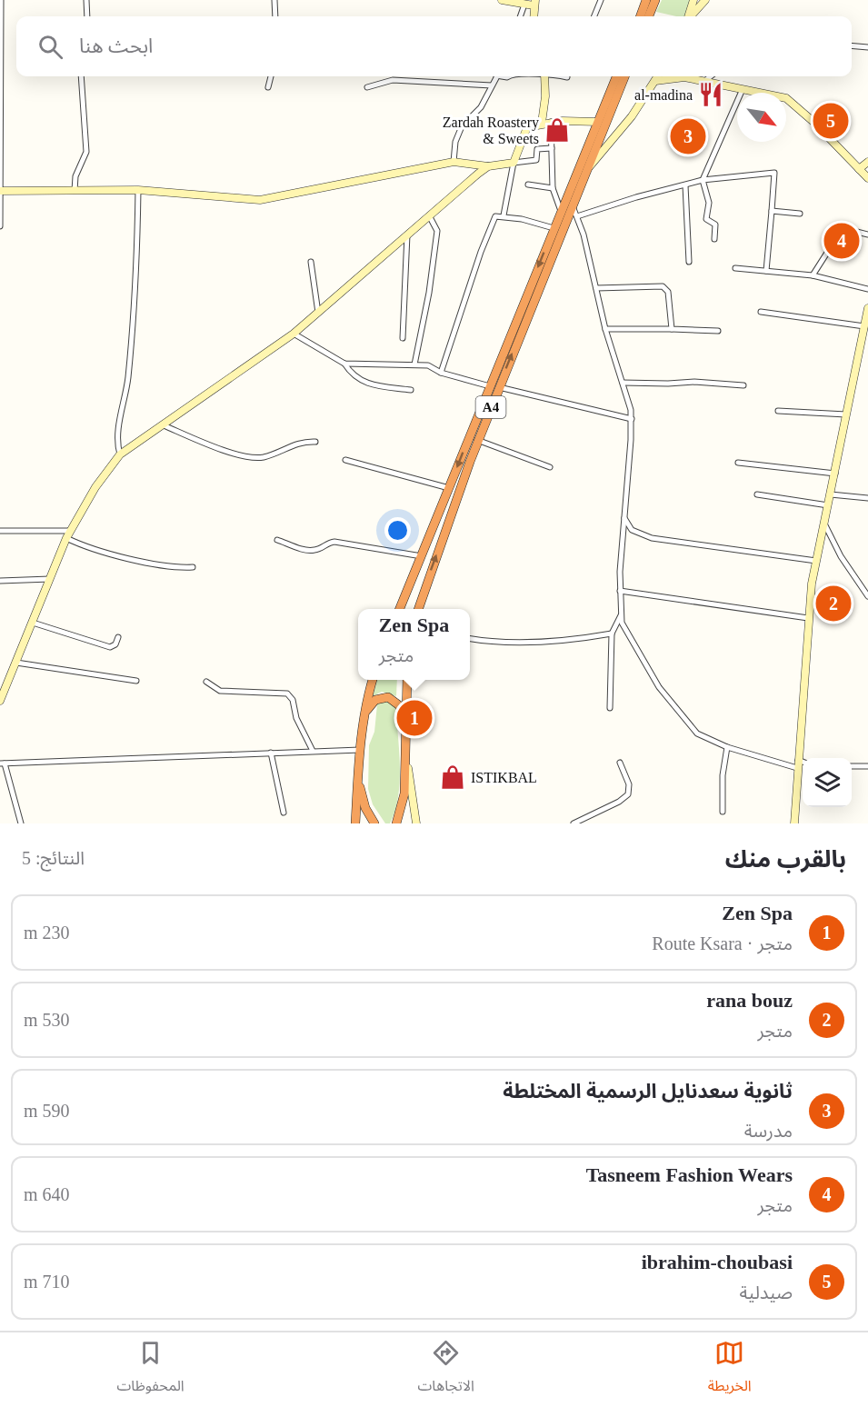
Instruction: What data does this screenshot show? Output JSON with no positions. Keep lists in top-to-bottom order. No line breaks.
{"streets":{"highway":["A4"]},"places":{"restaurant":["al-madina"],"shop":["Zardah Roastery & Sweets","ISTIKBAL"]},"north":"bottom right","page":{"search":"ابحث هنا","pins":["5","3","4","2","1"],"popup":["Zen Spa","متجر"],"heading":["بالقرب منك","النتائج: 5"],"list":[{"mark":"1","name":"Zen Spa","note":"متجر · Route Ksara","value":"230 m"},{"mark":"2","name":"rana bouz","note":"متجر","value":"530 m"},{"mark":"3","name":"ثانوية سعدنايل الرسمية المختلطة","note":"مدرسة","value":"590 m"},{"mark":"4","name":"Tasneem Fashion Wears","note":"متجر","value":"640 m"},{"mark":"5","name":"ibrahim-choubasi","note":"صيدلية","value":"710 m"}],"nav":["الخريطة","الاتجاهات","المحفوظات"]}}
